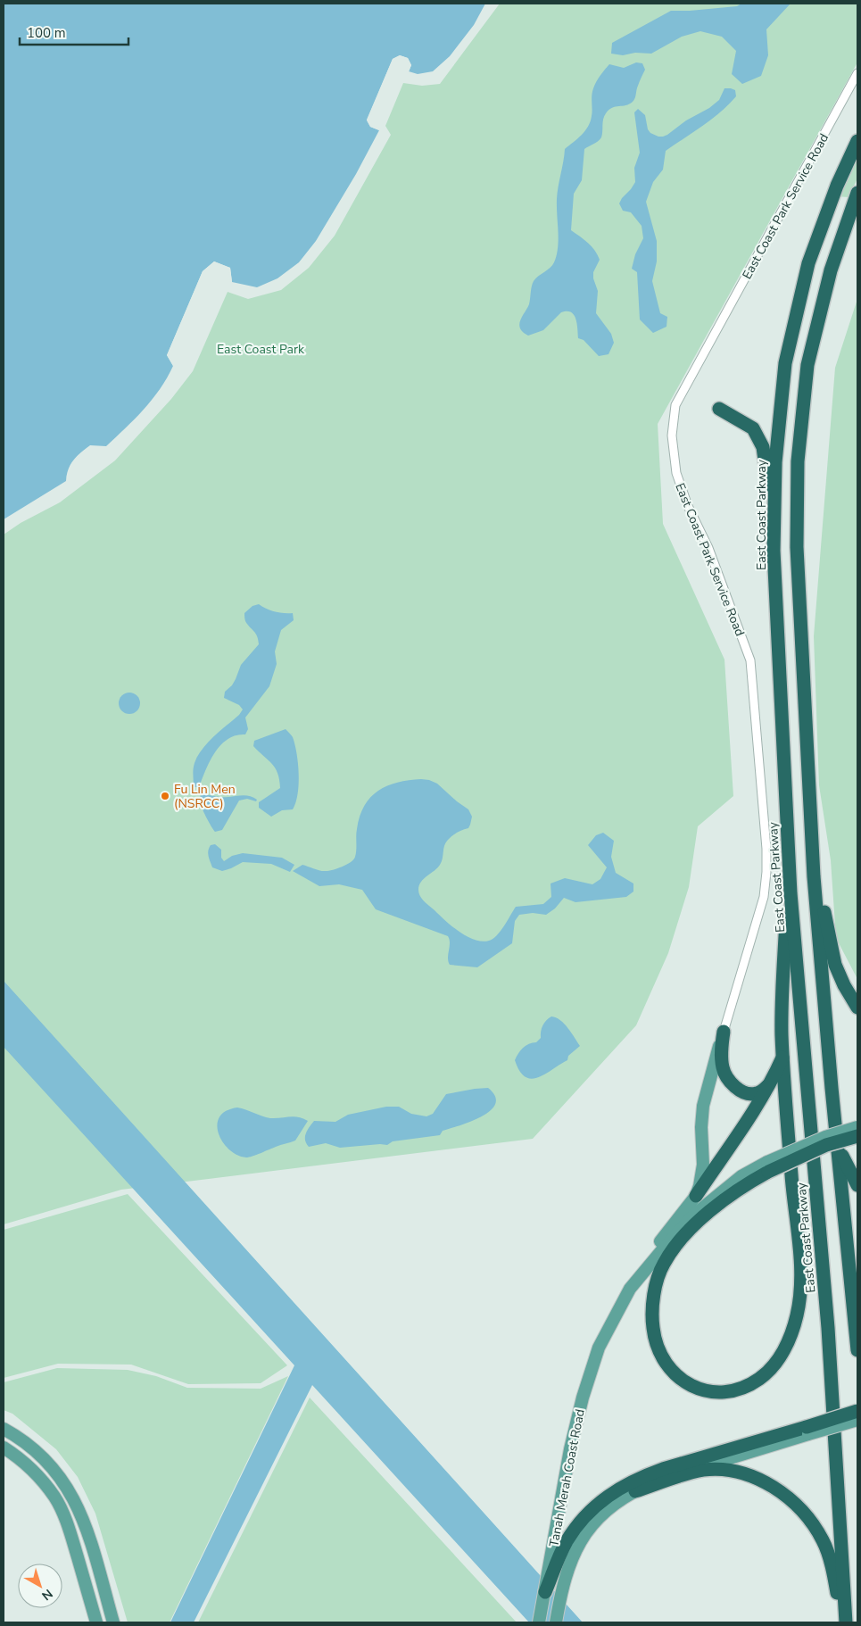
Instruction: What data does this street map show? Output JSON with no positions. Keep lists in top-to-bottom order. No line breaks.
{"streets":{"highway":["East Coast Parkway"],"main road":["Tanah Merah Coast Road"],"street":["East Coast Park Service Road"]},"parks":["East Coast Park"],"places":["Fu Lin Men (NSRCC)"],"scale_bar":"100 m","north":"bottom right"}
